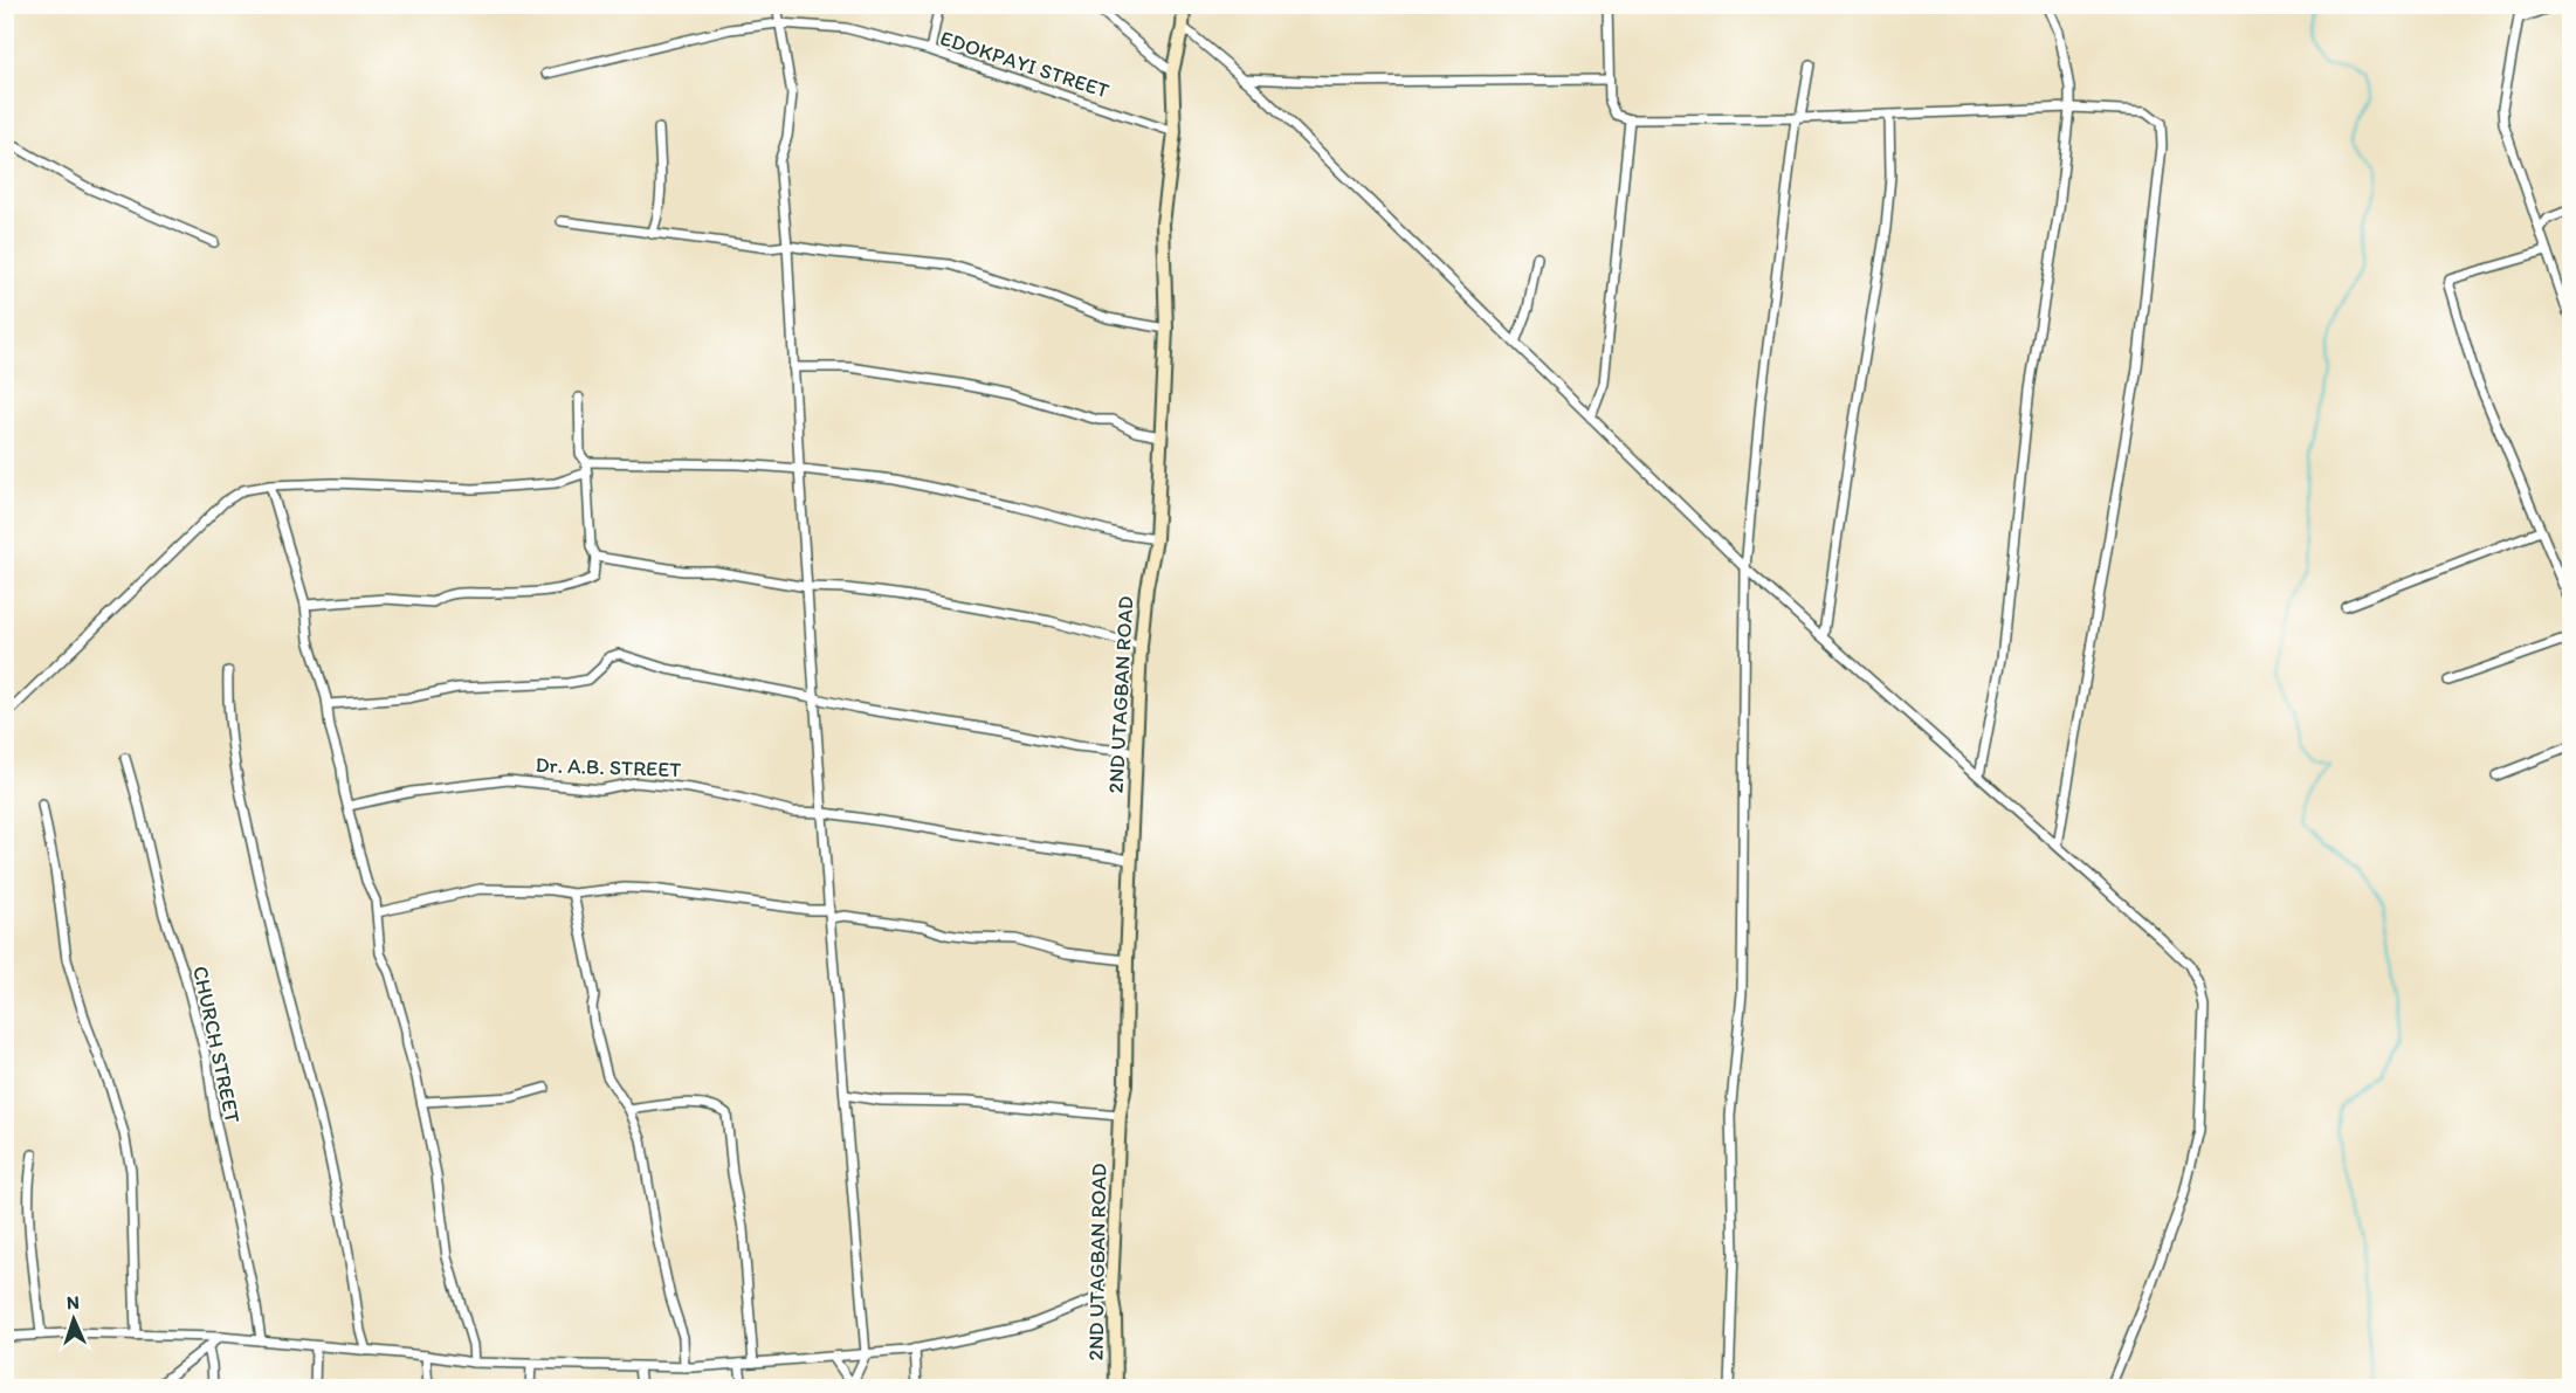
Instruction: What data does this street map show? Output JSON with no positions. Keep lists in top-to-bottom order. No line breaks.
{"streets":{"street":["EDOKPAYI STREET","2ND UTAGBAN ROAD","Dr. A.B. STREET","CHURCH STREET"]},"crossings":[["EDOKPAYI STREET","2ND UTAGBAN ROAD"],["2ND UTAGBAN ROAD","Dr. A.B. STREET"]],"north":"top"}
